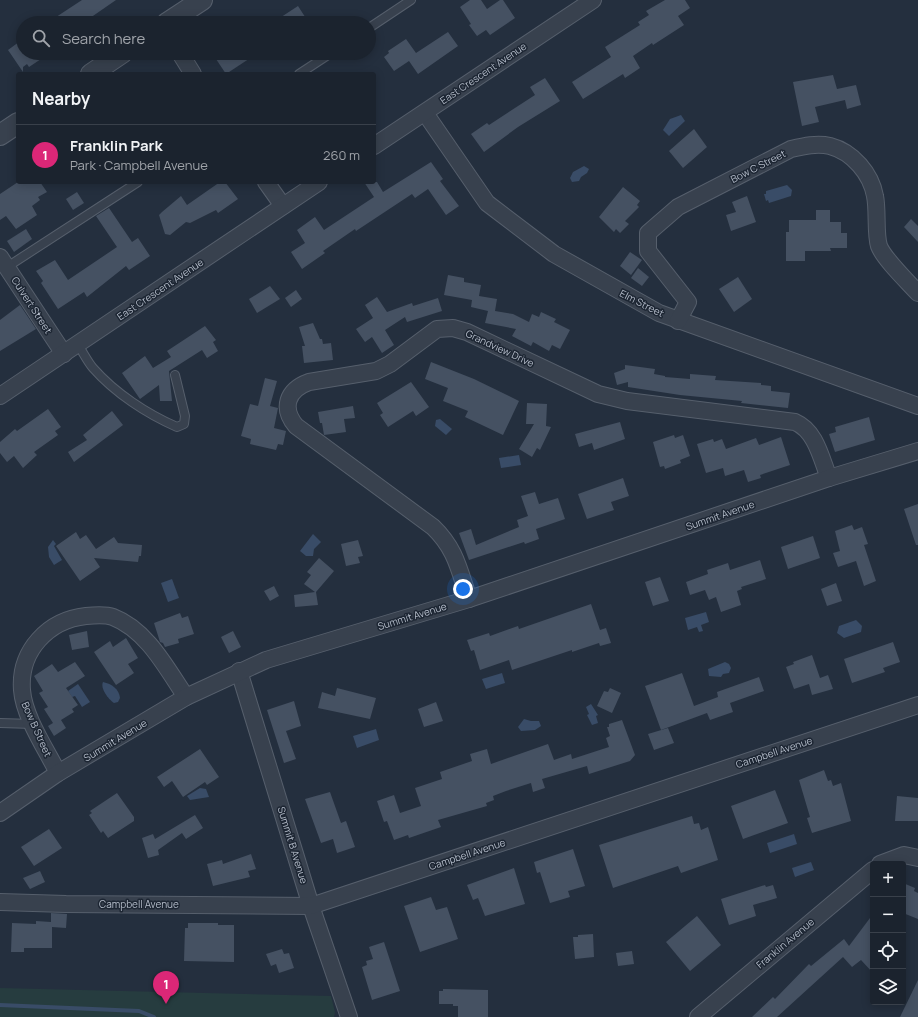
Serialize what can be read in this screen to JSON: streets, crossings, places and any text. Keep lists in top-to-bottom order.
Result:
{
  "streets": {
    "street": [
      "East Crescent Avenue",
      "Bow C Street",
      "Elm Street",
      "Culvert Street",
      "Grandview Drive",
      "Summit Avenue",
      "Bow B Street",
      "Campbell Avenue",
      "Summit B Avenue",
      "Franklin Avenue"
    ]
  },
  "crossings": [
    ["East Crescent Avenue", "Elm Street"],
    ["East Crescent Avenue", "Culvert Street"],
    ["Bow C Street", "Elm Street"],
    ["Grandview Drive", "Summit Avenue"],
    ["Summit Avenue", "Bow B Street"],
    ["Summit Avenue", "Summit B Avenue"],
    ["Campbell Avenue", "Summit B Avenue"]
  ],
  "page": {
    "search": "Search here",
    "heading": "Nearby",
    "list": [
      {
        "mark": "1",
        "name": "Franklin Park",
        "note": "Park · Campbell Avenue",
        "value": "260 m"
      }
    ],
    "map_buttons": ["+", "−"],
    "pins": "1"
  }
}
